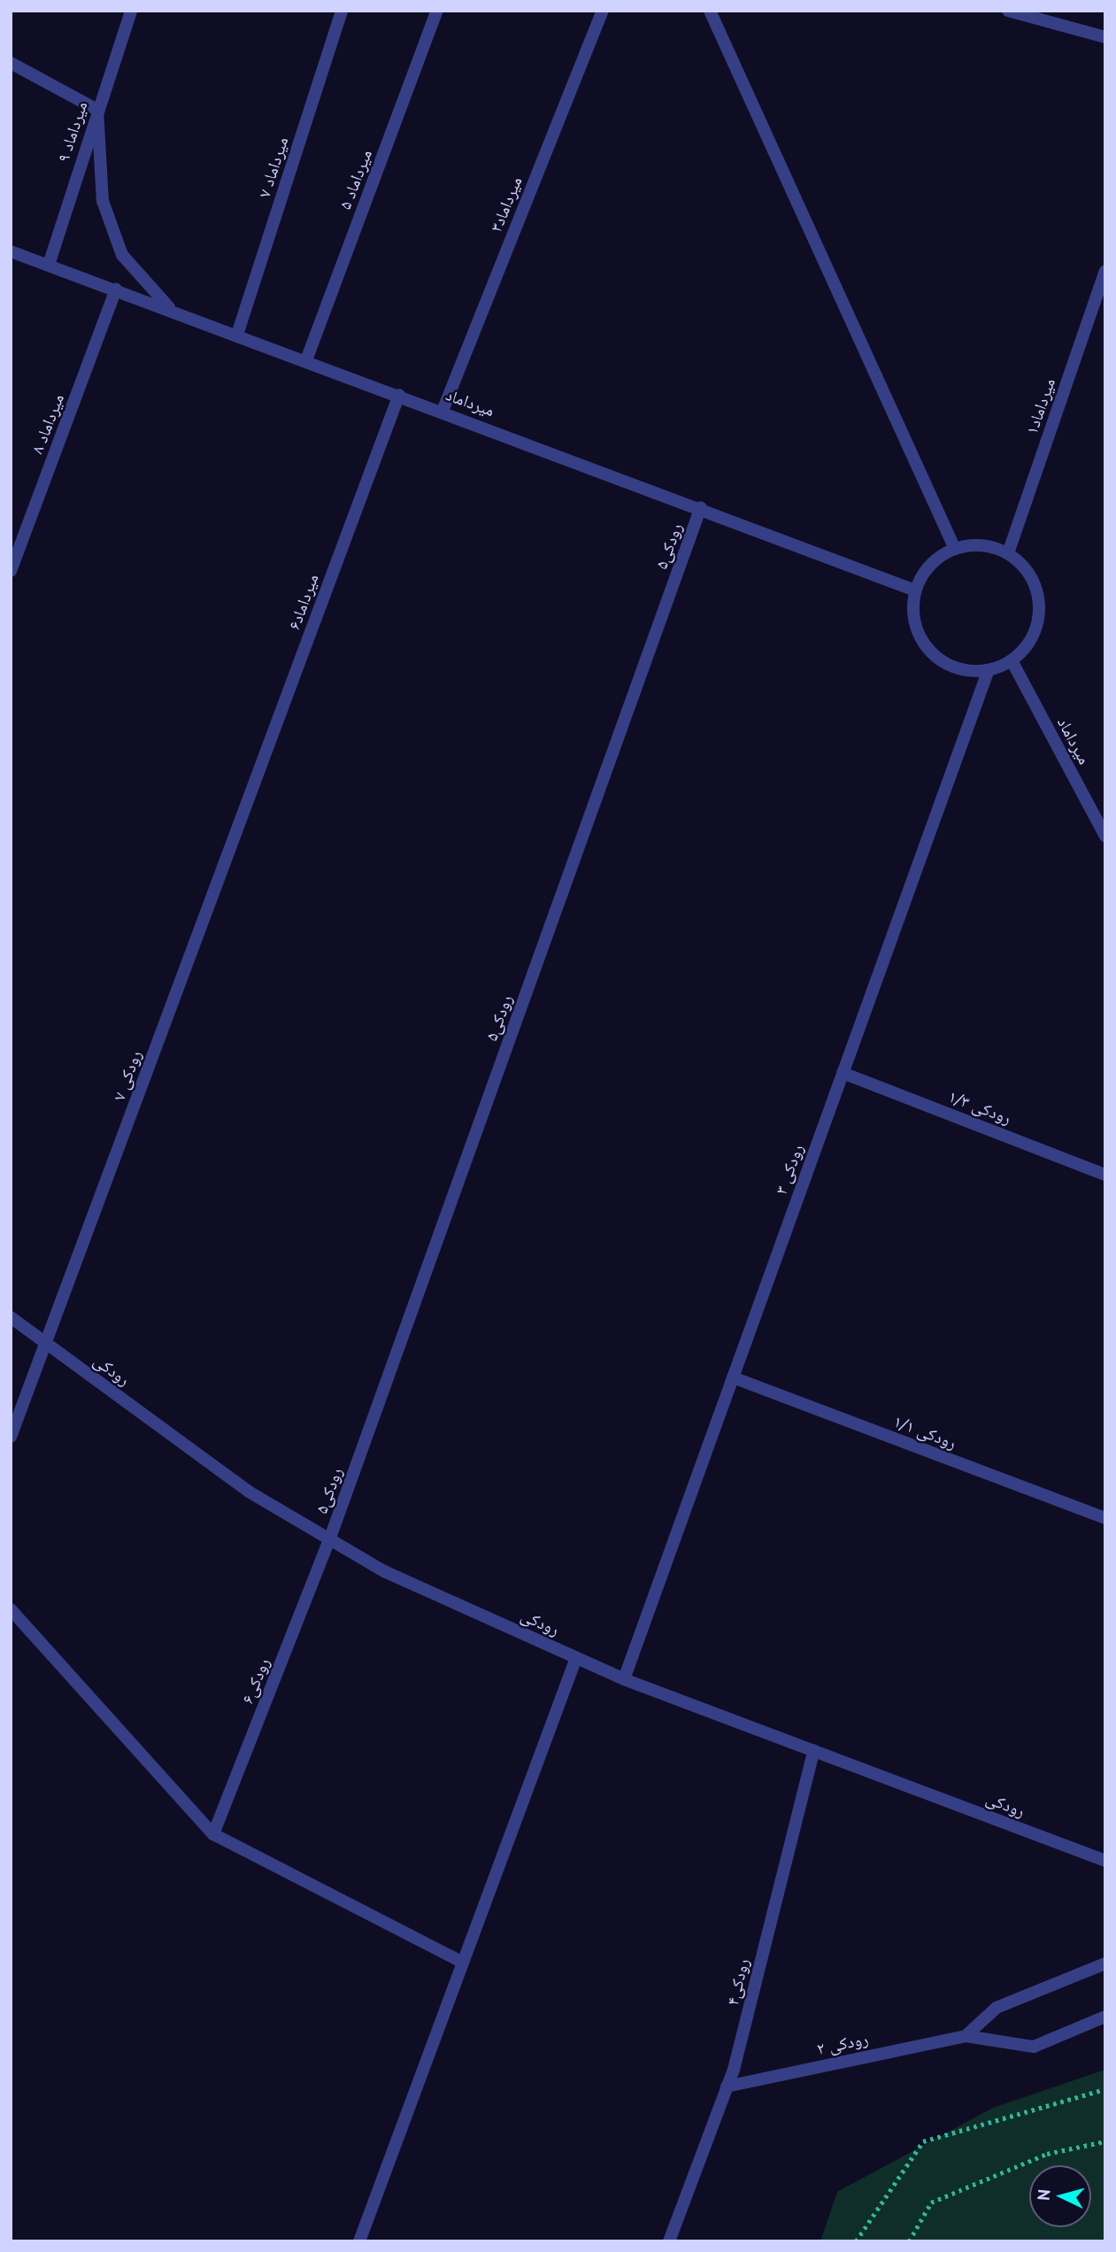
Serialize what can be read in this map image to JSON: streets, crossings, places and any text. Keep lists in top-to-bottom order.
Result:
{
  "streets": {
    "street": [
      "میرداماد ۹",
      "میرداماد ۷",
      "میرداماد ۵",
      "میرداماد۳",
      "میرداماد",
      "میرداماد۱",
      "میرداماد ۸",
      "رودکی۵",
      "میرداماد۶",
      "رودکی ۷",
      "رودکی ۱/۳",
      "رودکی ۳",
      "رودکی",
      "رودکی ۱/۱",
      "رودکی۶",
      "رودکی۴",
      "رودکی ۲"
    ]
  },
  "crossings": [
    ["میرداماد ۹", "میرداماد"],
    ["میرداماد ۷", "میرداماد"],
    ["میرداماد ۵", "میرداماد"],
    ["میرداماد۳", "میرداماد"],
    ["میرداماد", "میرداماد۱"],
    ["میرداماد", "میرداماد ۸"],
    ["میرداماد", "رودکی۵"],
    ["میرداماد", "میرداماد۶"],
    ["میرداماد", "رودکی ۳"],
    ["میرداماد۱", "رودکی ۳"],
    ["رودکی۵", "رودکی"],
    ["رودکی۵", "رودکی۶"],
    ["میرداماد۶", "رودکی ۷"],
    ["رودکی ۷", "رودکی"],
    ["رودکی ۱/۳", "رودکی ۳"],
    ["رودکی ۳", "رودکی"],
    ["رودکی ۳", "رودکی ۱/۱"],
    ["رودکی", "رودکی۶"],
    ["رودکی", "رودکی۴"],
    ["رودکی۴", "رودکی ۲"]
  ],
  "north": "left"
}
